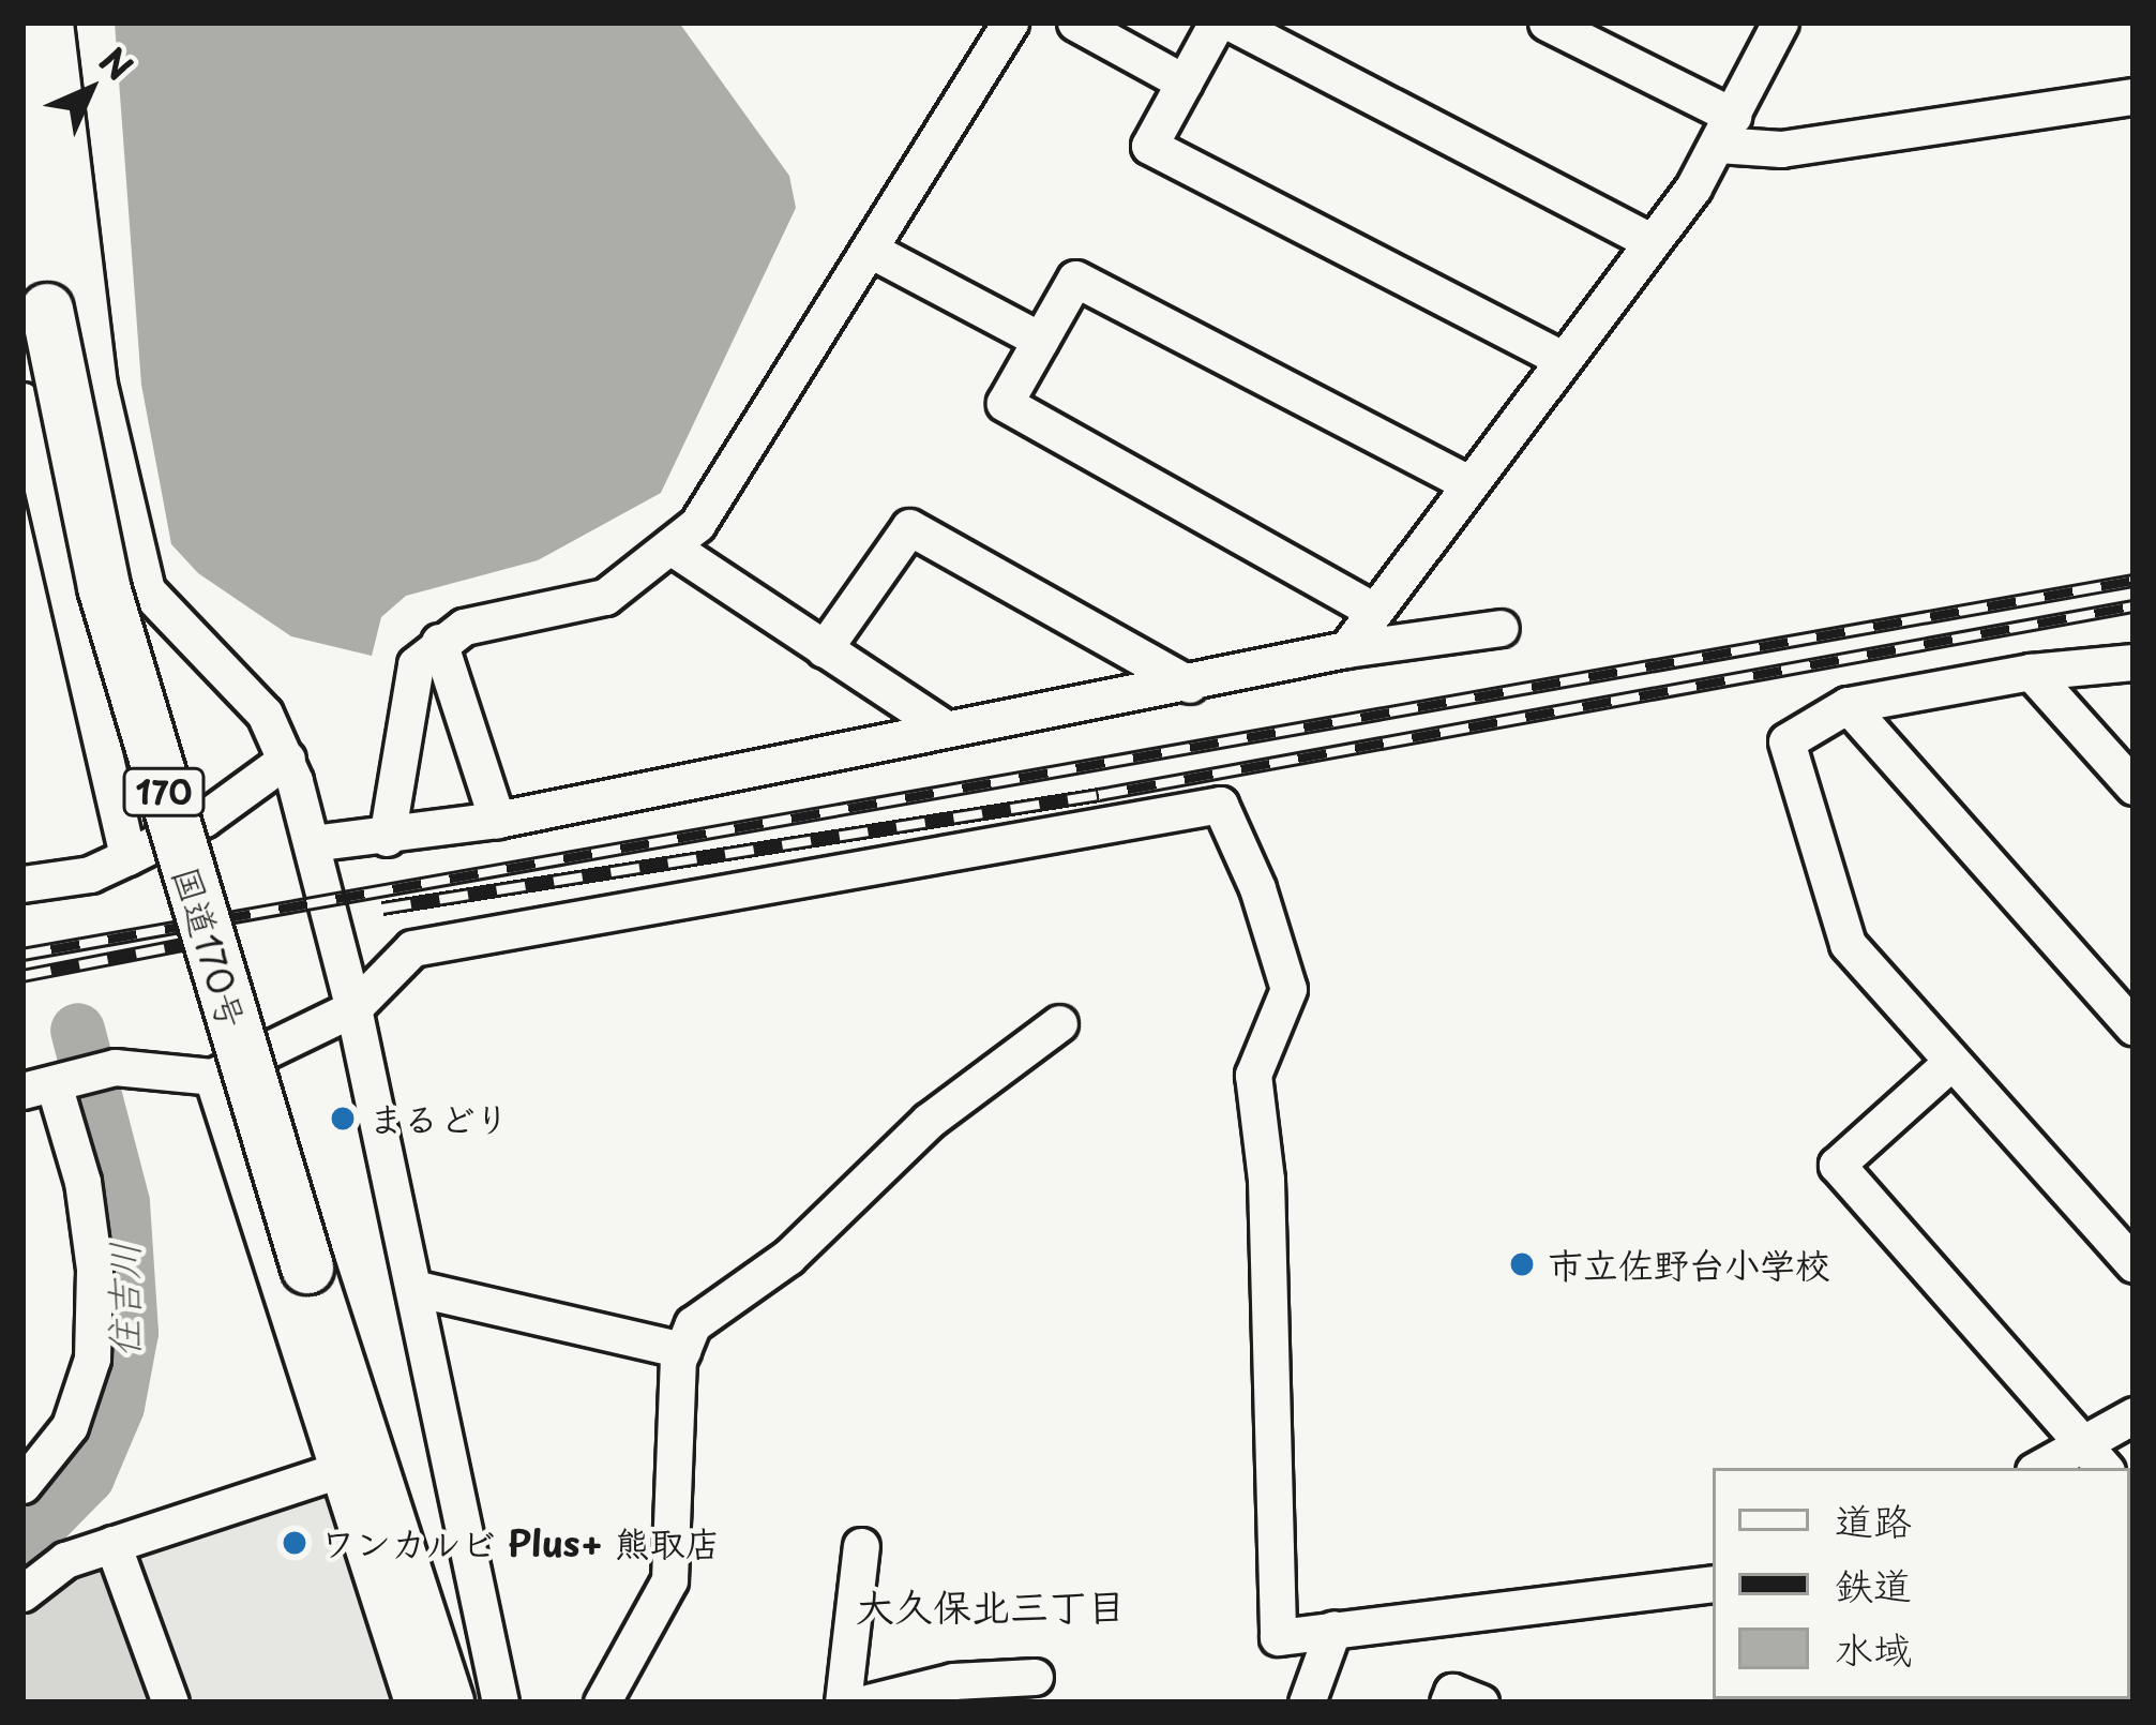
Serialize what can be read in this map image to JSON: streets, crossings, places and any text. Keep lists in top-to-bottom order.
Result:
{
  "streets": {
    "highway": ["170", "国道170号"]
  },
  "districts": ["大久保北三丁目"],
  "water": ["住吉川"],
  "places": ["まるどり", "市立佐野台小学校", "ワンカルビ Plus+ 熊取店"],
  "legend": ["道路", "鉄道", "水域"],
  "north": "top right"
}
